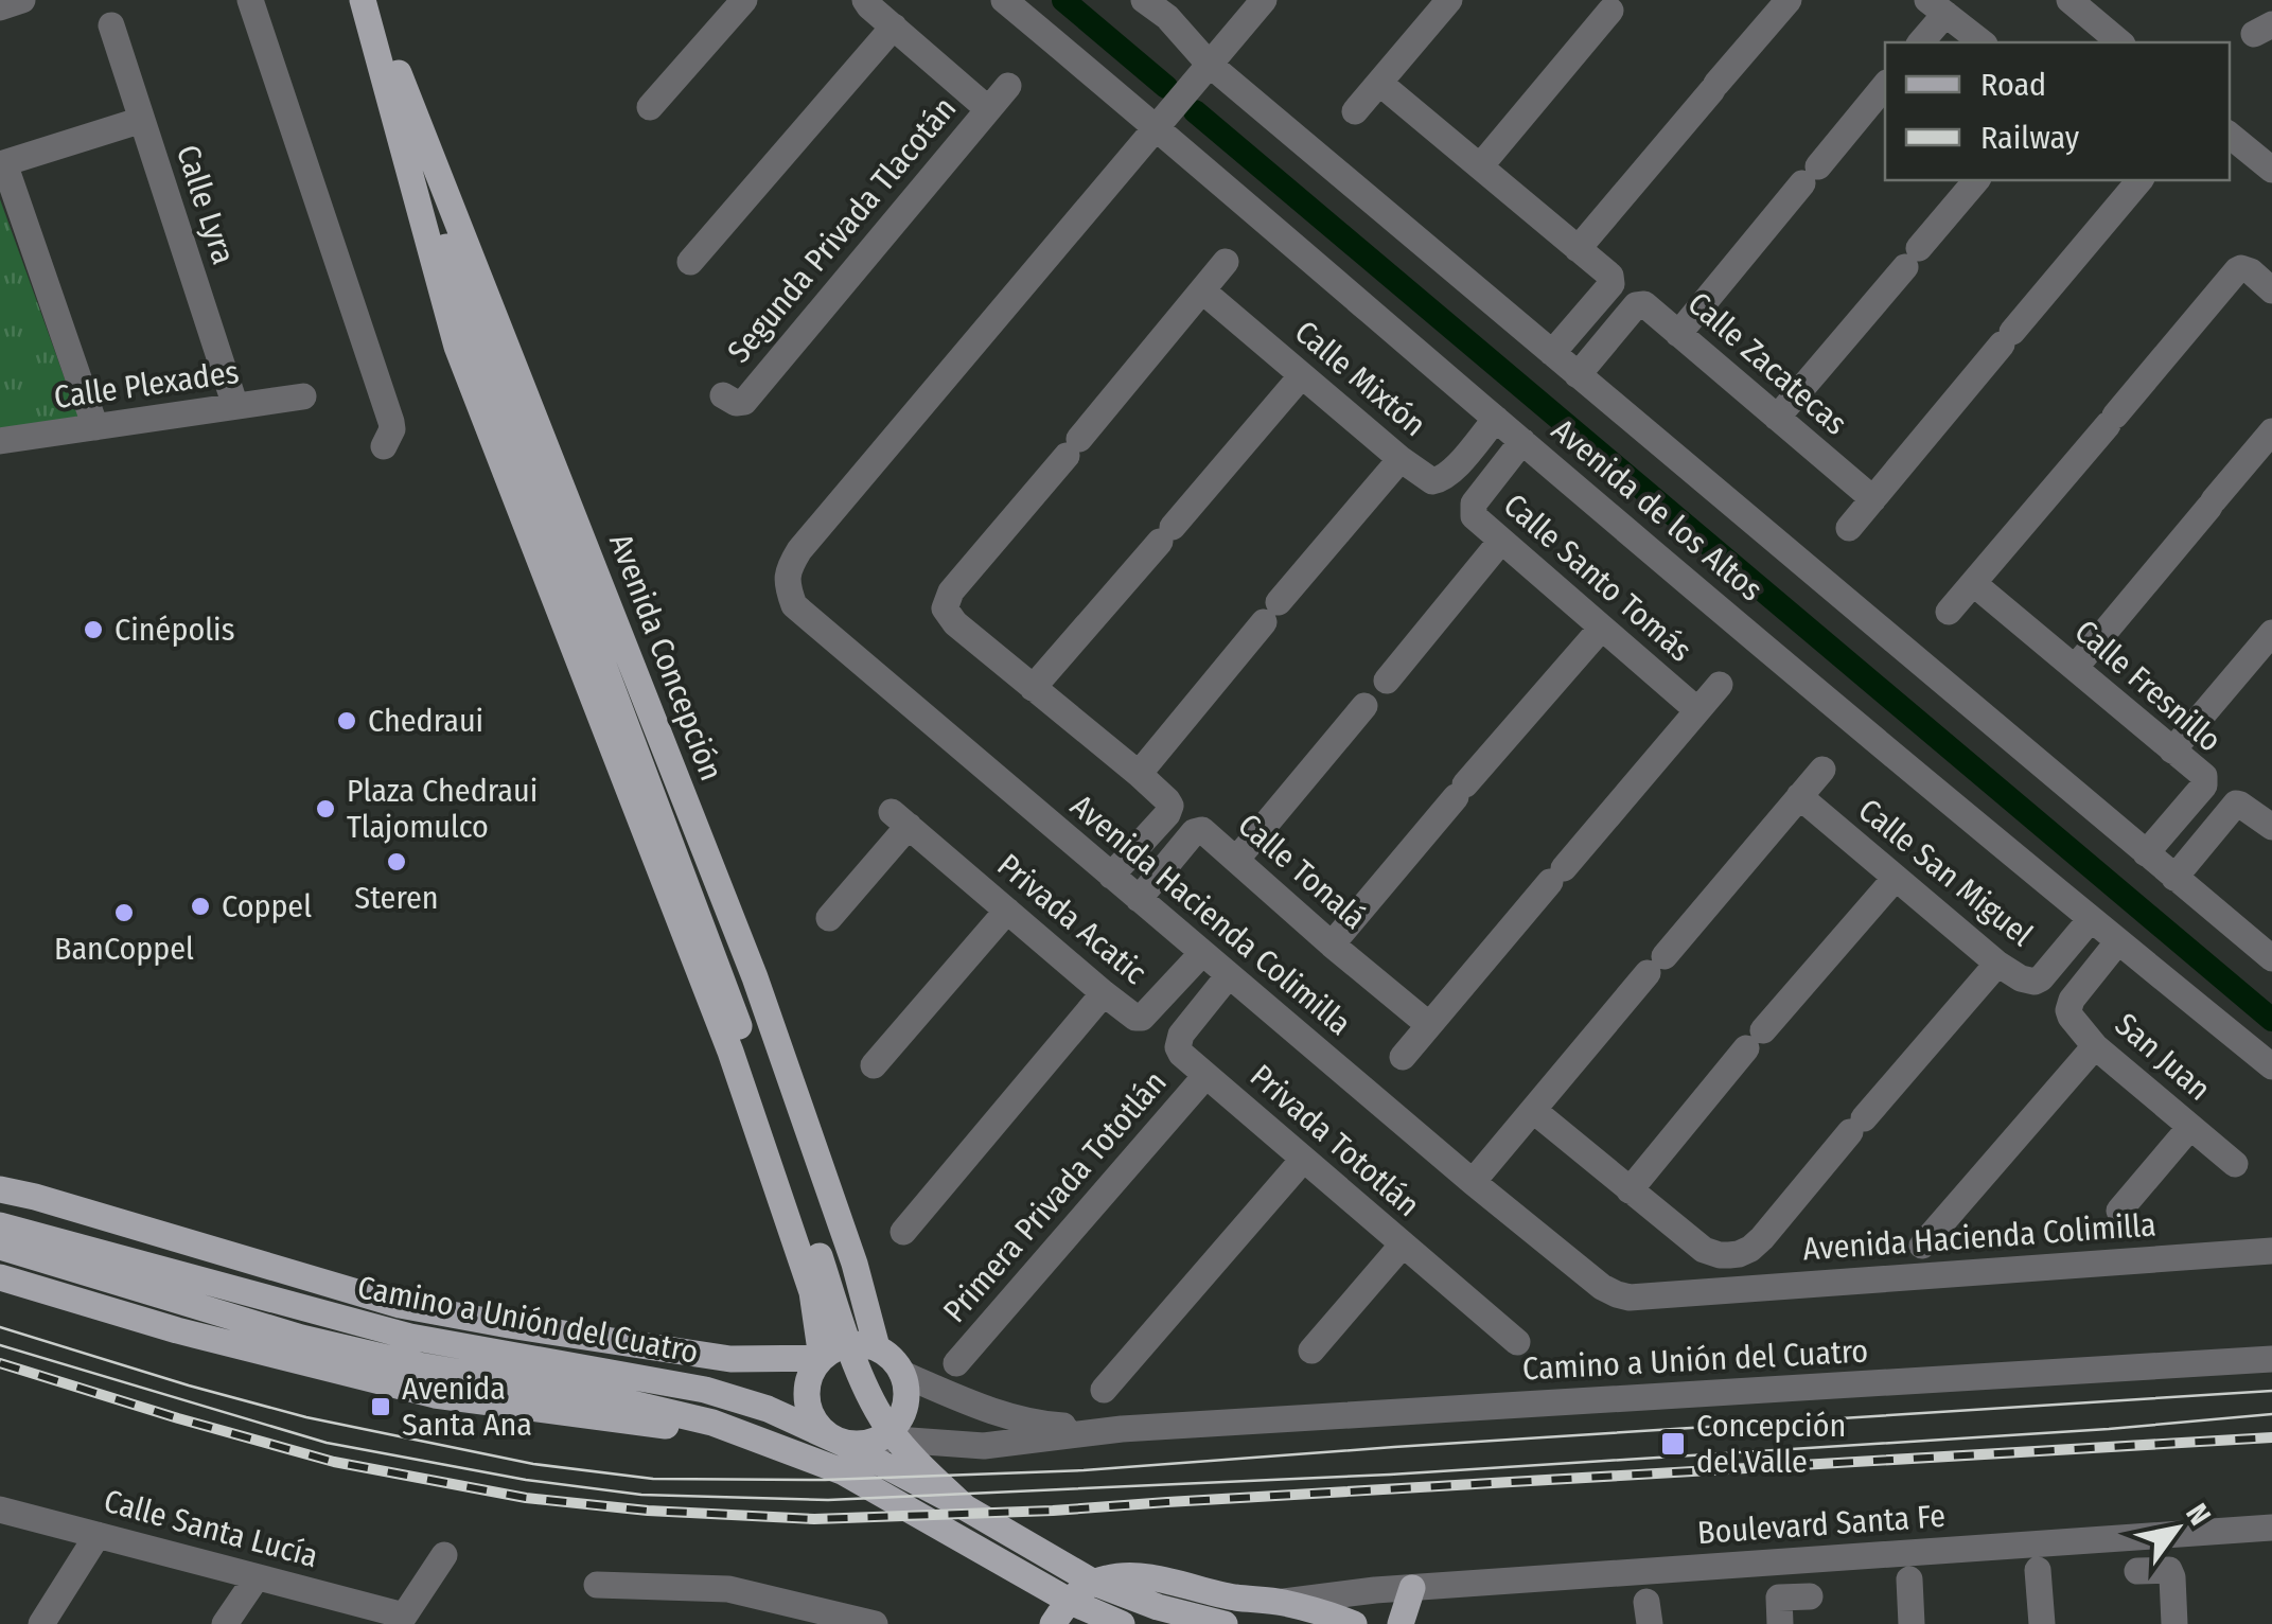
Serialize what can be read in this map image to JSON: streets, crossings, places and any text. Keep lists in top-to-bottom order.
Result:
{
  "streets": {
    "main road": ["Avenida Concepción", "Camino a Unión del Cuatro"],
    "street": [
      "Calle Lyra",
      "Segunda Privada Tlacotán",
      "Calle Zacatecas",
      "Calle Mixtón",
      "Calle Plexades",
      "Avenida de los Altos",
      "Calle Santo Tomás",
      "Calle Fresnillo",
      "Calle Tonalá",
      "Calle San Miguel",
      "Avenida Hacienda Colimilla",
      "Privada Acatic",
      "San Juan",
      "Privada Tototlán",
      "Primera Privada Tototlán",
      "Boulevard Santa Fe",
      "Calle Santa Lucía"
    ]
  },
  "crossings": [
    ["Calle Lyra", "Calle Plexades"],
    ["Calle Zacatecas", "Avenida de los Altos"],
    ["Calle Mixtón", "Avenida de los Altos"],
    ["Avenida de los Altos", "Calle Santo Tomás"],
    ["Avenida de los Altos", "Calle Fresnillo"],
    ["Avenida de los Altos", "Calle San Miguel"],
    ["Avenida de los Altos", "Avenida Hacienda Colimilla"],
    ["Avenida de los Altos", "San Juan"],
    ["Avenida Concepción", "Camino a Unión del Cuatro"],
    ["Calle Tonalá", "Avenida Hacienda Colimilla"],
    ["Avenida Hacienda Colimilla", "Privada Acatic"],
    ["Avenida Hacienda Colimilla", "Privada Tototlán"],
    ["Privada Tototlán", "Primera Privada Tototlán"]
  ],
  "places": {
    "other": [
      "Cinépolis",
      "Chedraui",
      "Plaza Chedraui Tlajomulco",
      "Steren",
      "Coppel",
      "BanCoppel"
    ],
    "transit": ["Avenida Santa Ana", "Concepción del Valle"]
  },
  "legend": ["Road", "Railway"],
  "north": "top right"
}
